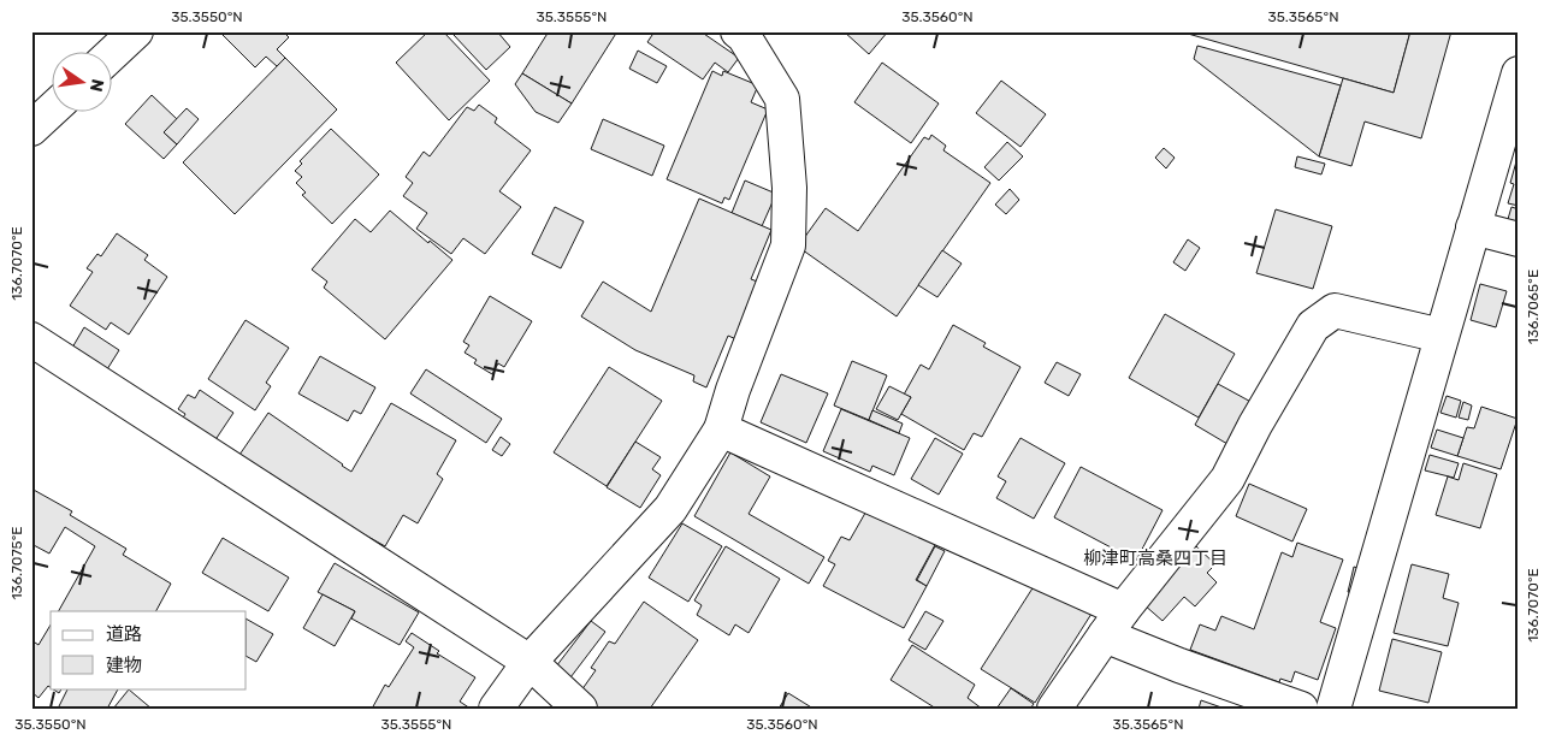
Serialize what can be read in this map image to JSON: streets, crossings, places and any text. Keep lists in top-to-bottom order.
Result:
{
  "districts": ["柳津町高桑四丁目"],
  "legend": ["道路", "建物"],
  "north": "right",
  "coordinates": [
    "35.3550°N",
    "35.3555°N",
    "35.3560°N",
    "35.3565°N",
    "136.7070°E",
    "136.7065°E",
    "136.7075°E"
  ]
}
